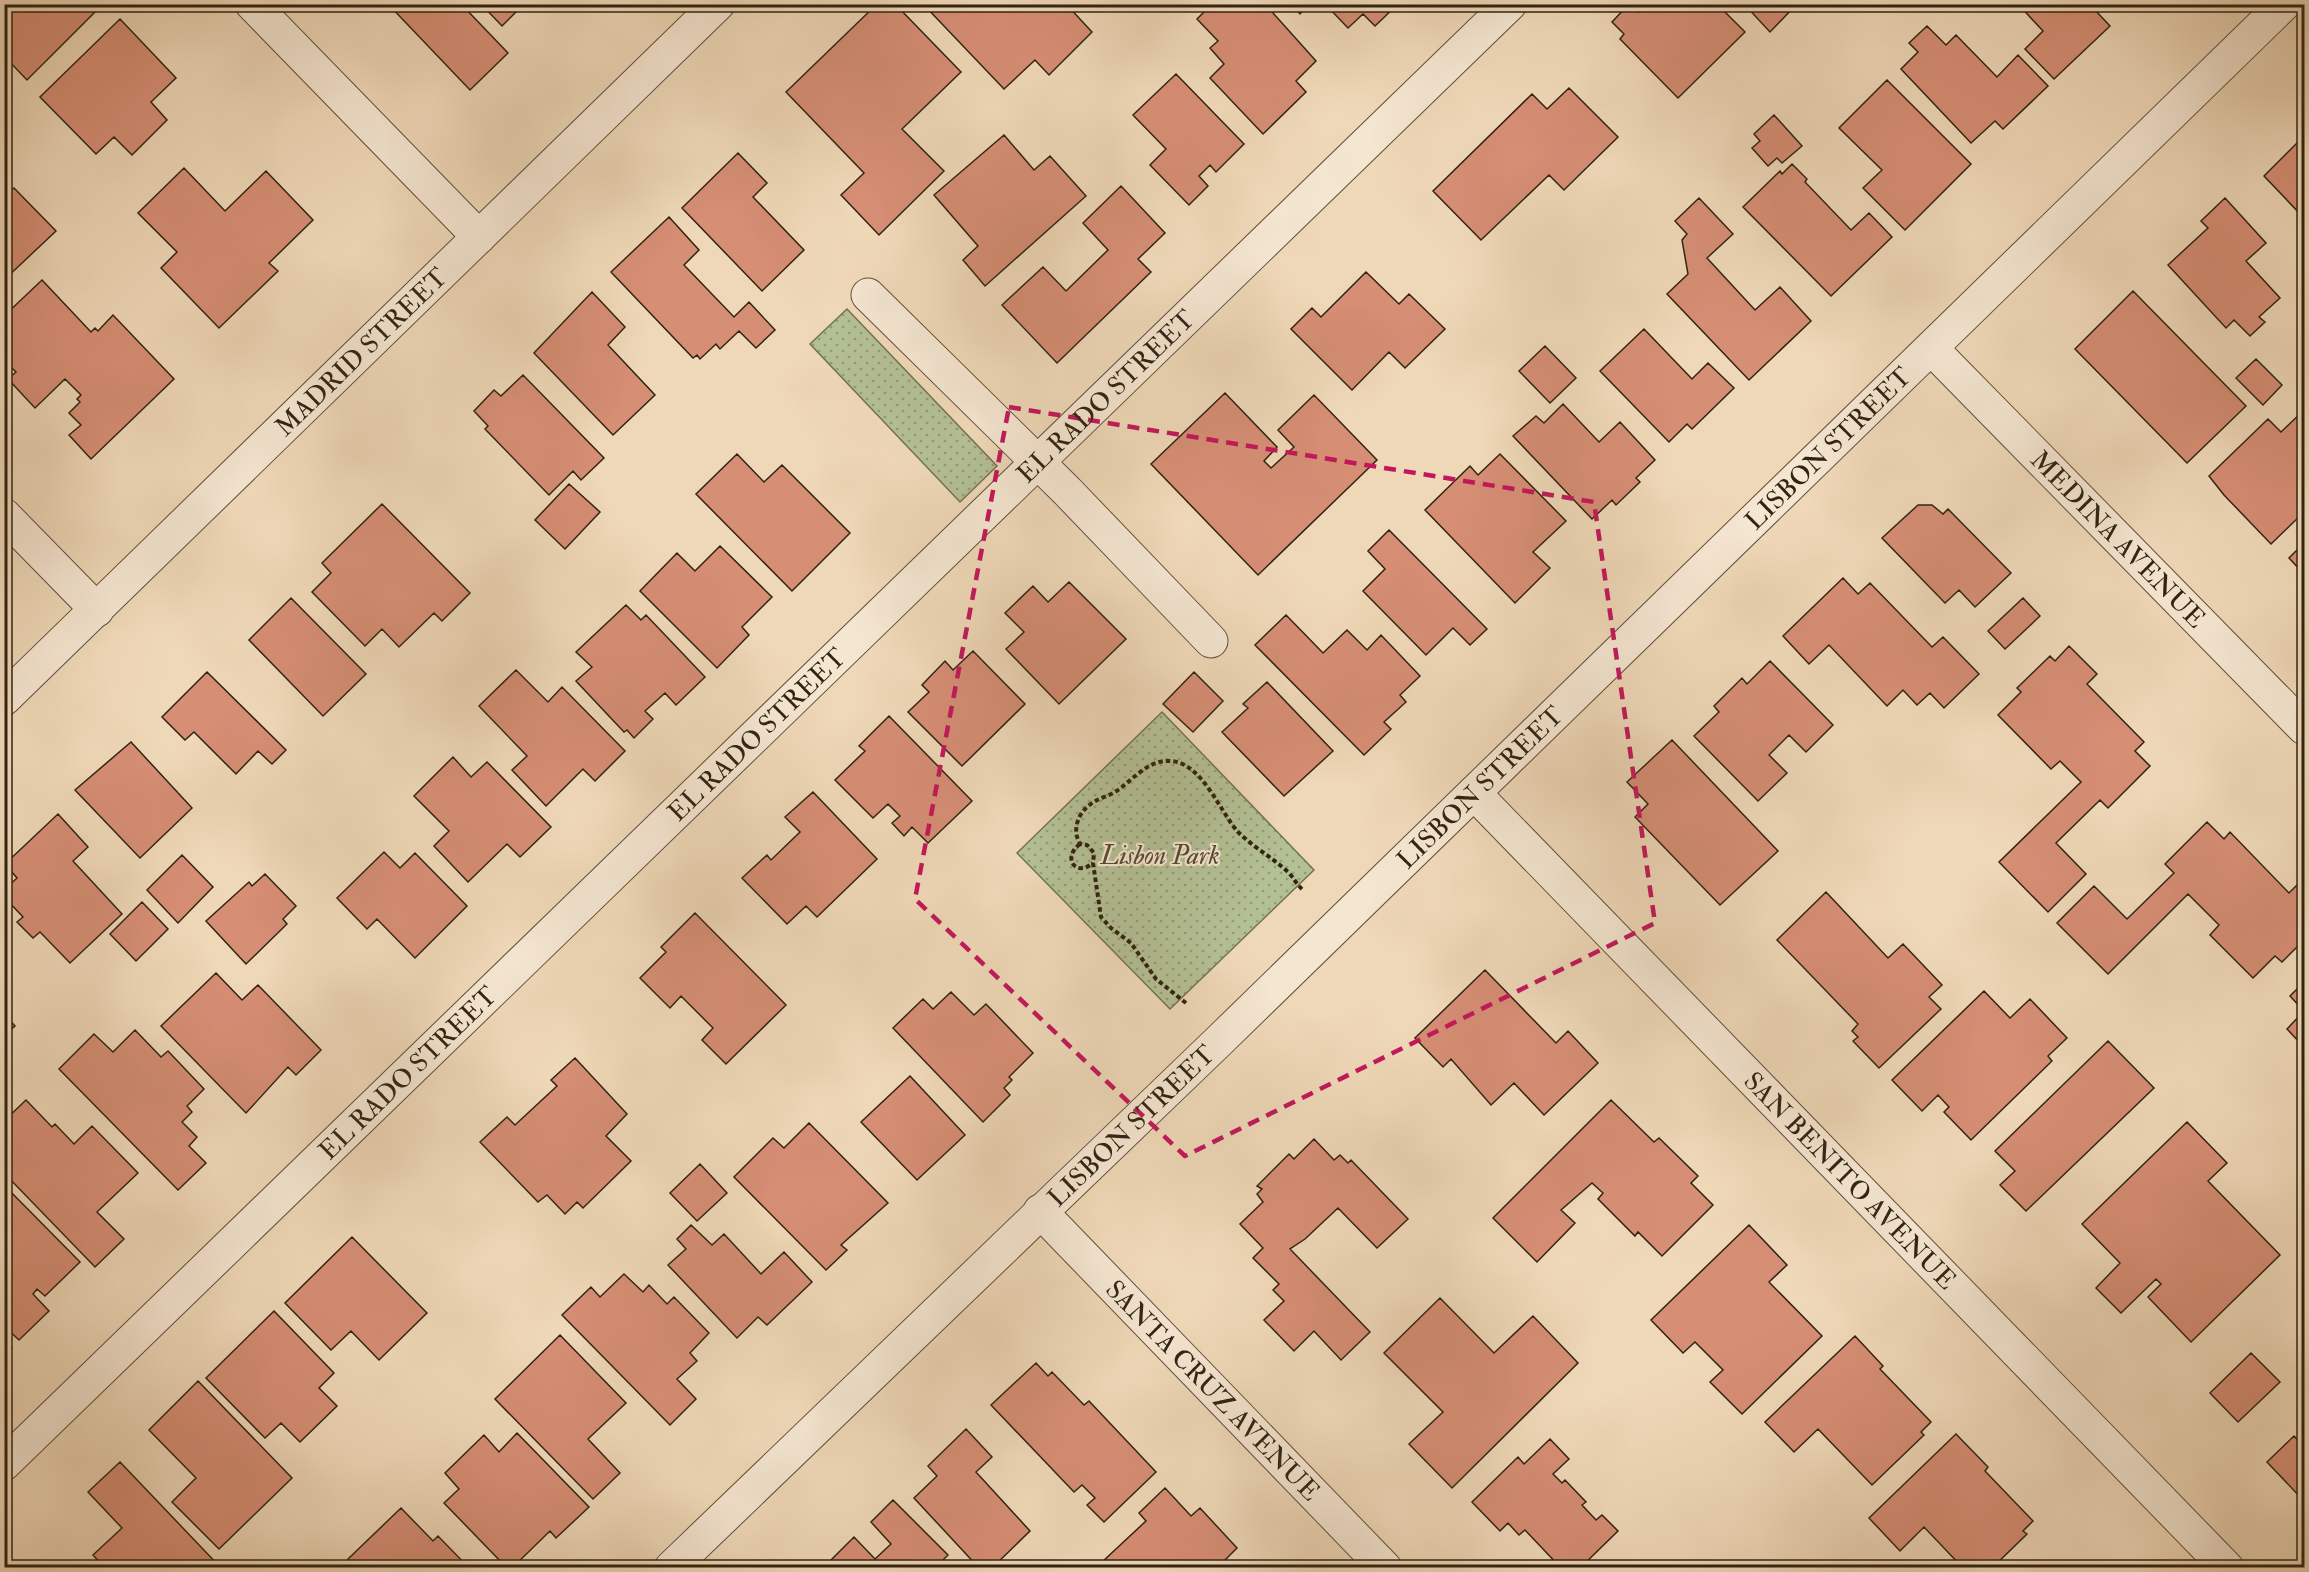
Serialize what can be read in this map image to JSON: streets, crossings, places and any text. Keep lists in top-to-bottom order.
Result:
{
  "streets": {
    "street": [
      "MADRID STREET",
      "EL RADO STREET",
      "LISBON STREET",
      "MEDINA AVENUE",
      "SAN BENITO AVENUE",
      "SANTA CRUZ AVENUE"
    ]
  },
  "crossings": [
    ["LISBON STREET", "MEDINA AVENUE"],
    ["LISBON STREET", "SAN BENITO AVENUE"],
    ["LISBON STREET", "SANTA CRUZ AVENUE"]
  ],
  "parks": ["Lisbon Park"]
}
